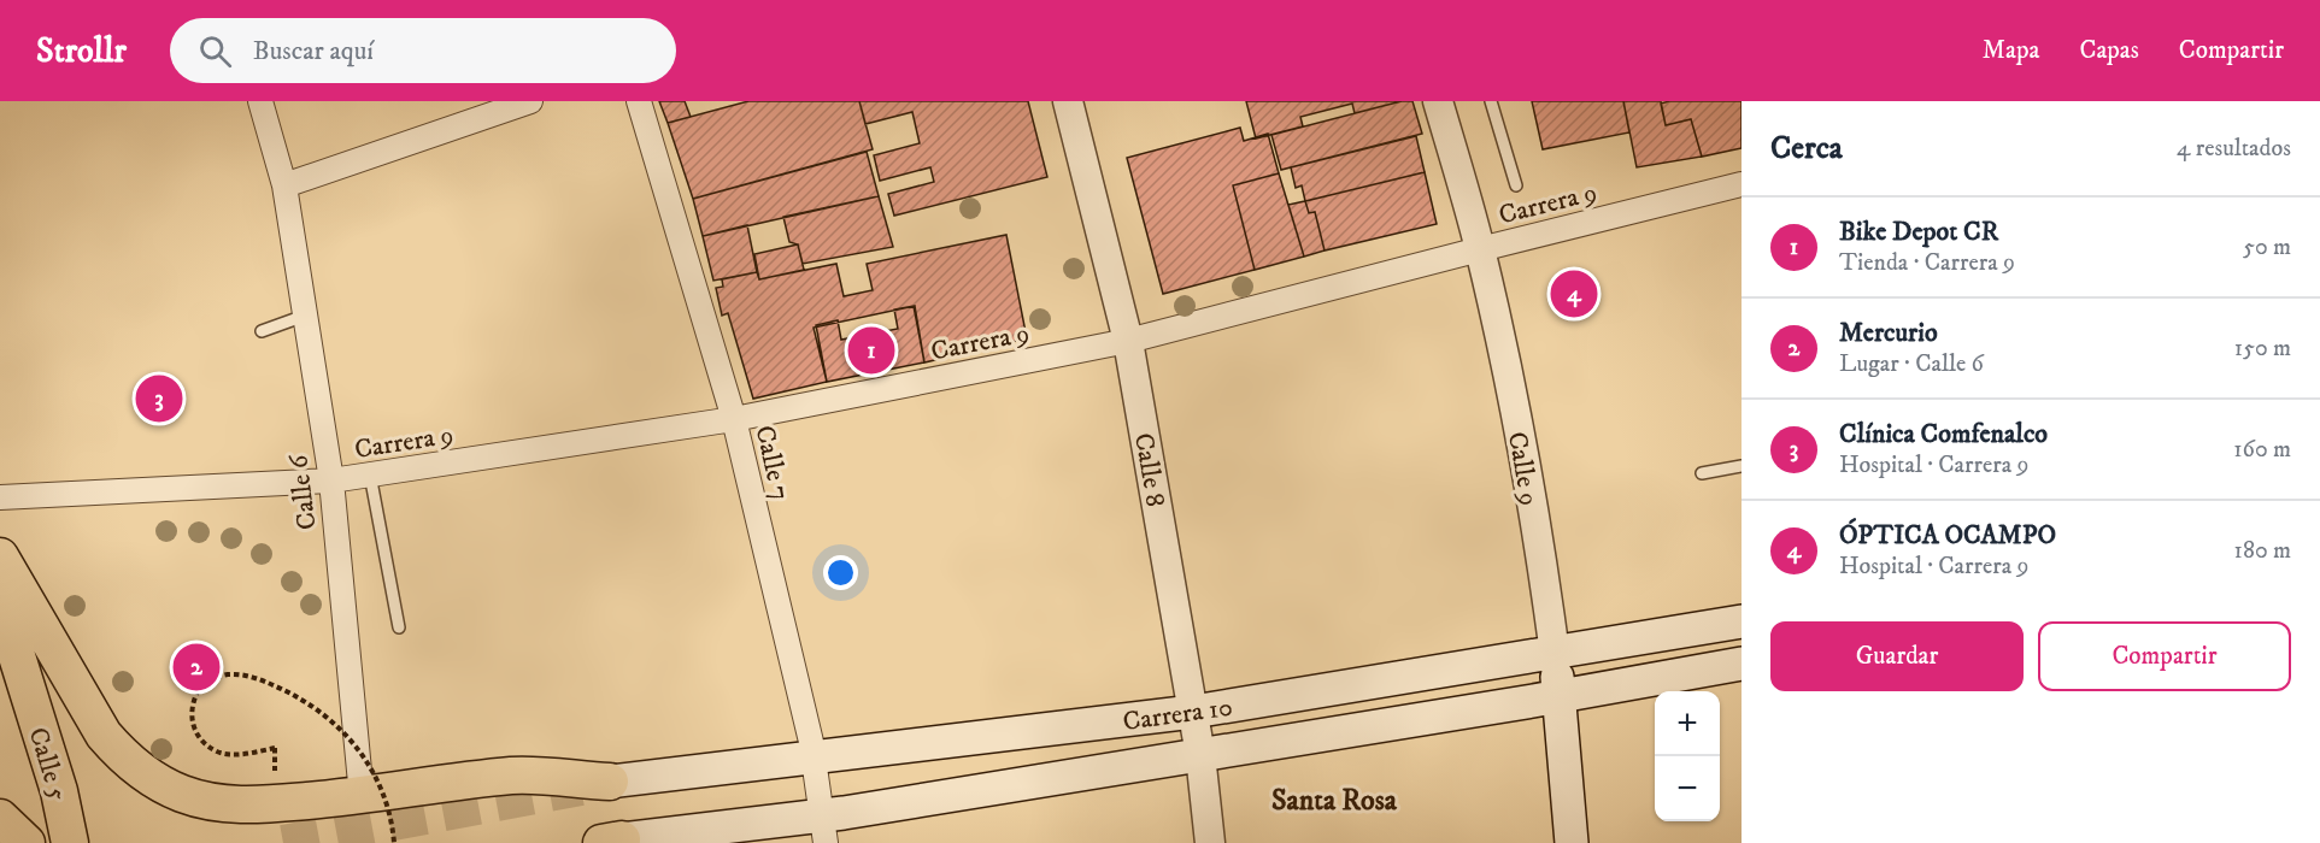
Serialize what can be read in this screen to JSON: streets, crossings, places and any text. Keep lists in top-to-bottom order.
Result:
{
  "streets": {
    "main road": ["Calle 9", "Carrera 10", "Calle 5"],
    "street": [
      "Carrera 9",
      "Calle 7",
      "Calle 8",
      "Calle 6"
    ]
  },
  "crossings": [
    ["Carrera 9", "Calle 7"],
    ["Carrera 9", "Calle 9"],
    ["Carrera 9", "Calle 8"],
    ["Carrera 9", "Calle 6"],
    ["Calle 7", "Carrera 10"],
    ["Calle 9", "Carrera 10"],
    ["Calle 8", "Carrera 10"]
  ],
  "districts": ["Santa Rosa"],
  "page": {
    "header": "Strollr",
    "search": "Buscar aquí",
    "nav": ["Mapa", "Capas", "Compartir"],
    "heading": ["Cerca", "4 resultados"],
    "list": [
      {
        "mark": "1",
        "name": "Bike Depot CR",
        "note": "Tienda · Carrera 9",
        "value": "50 m"
      },
      {
        "mark": "2",
        "name": "Mercurio",
        "note": "Lugar · Calle 6",
        "value": "150 m"
      },
      {
        "mark": "3",
        "name": "Clínica Comfenalco",
        "note": "Hospital · Carrera 9",
        "value": "160 m"
      },
      {
        "mark": "4",
        "name": "ÓPTICA OCAMPO",
        "note": "Hospital · Carrera 9",
        "value": "180 m"
      }
    ],
    "pins": [
      "4",
      "1",
      "3",
      "2"
    ],
    "buttons": ["Guardar", "Compartir"],
    "map_buttons": ["+", "−"]
  }
}
